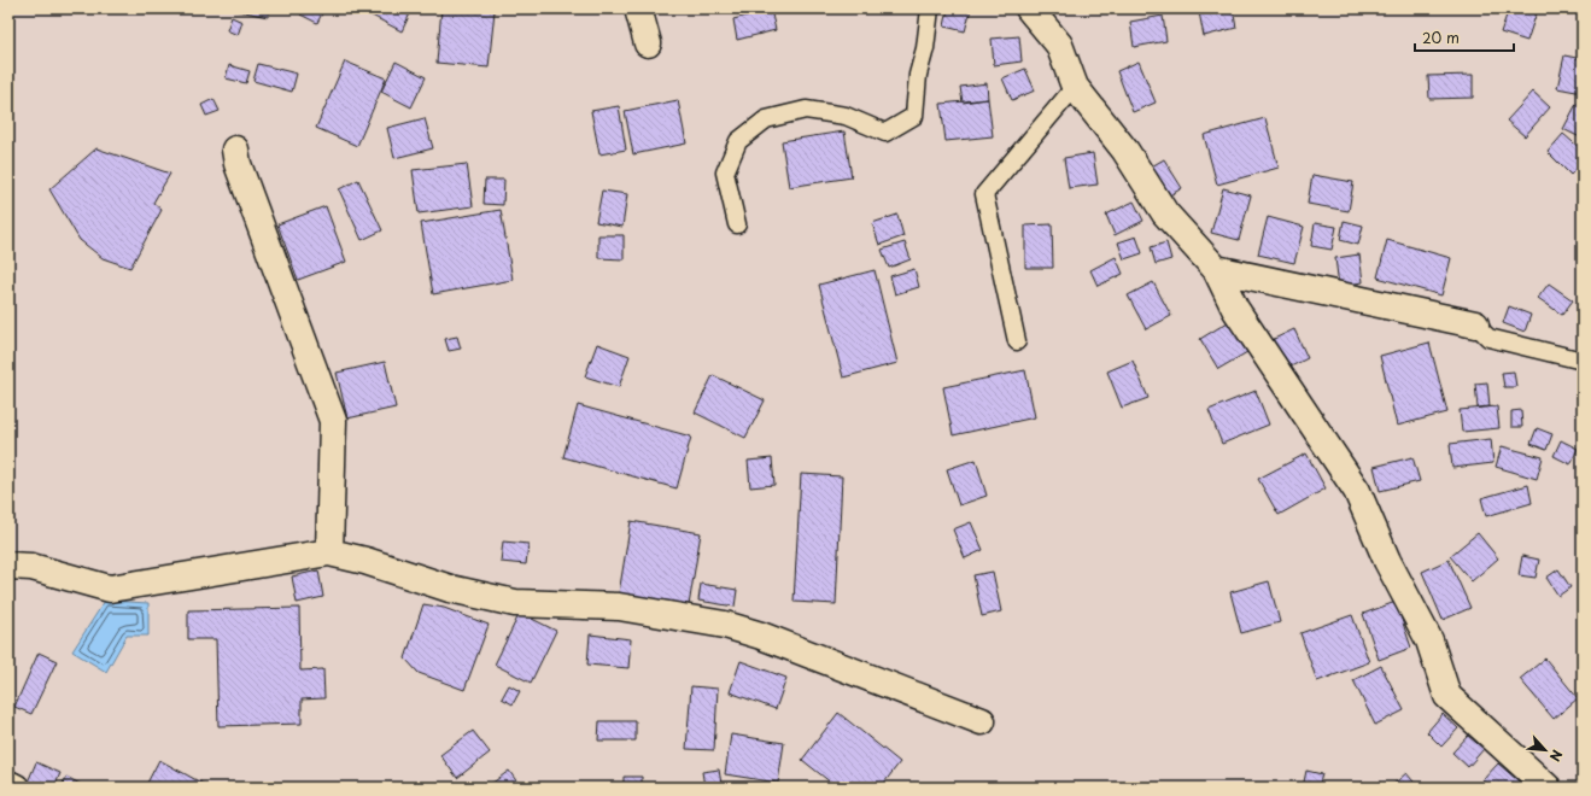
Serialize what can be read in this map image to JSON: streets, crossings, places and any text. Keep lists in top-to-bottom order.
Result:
{
  "scale_bar": "20 m",
  "north": "bottom right"
}
